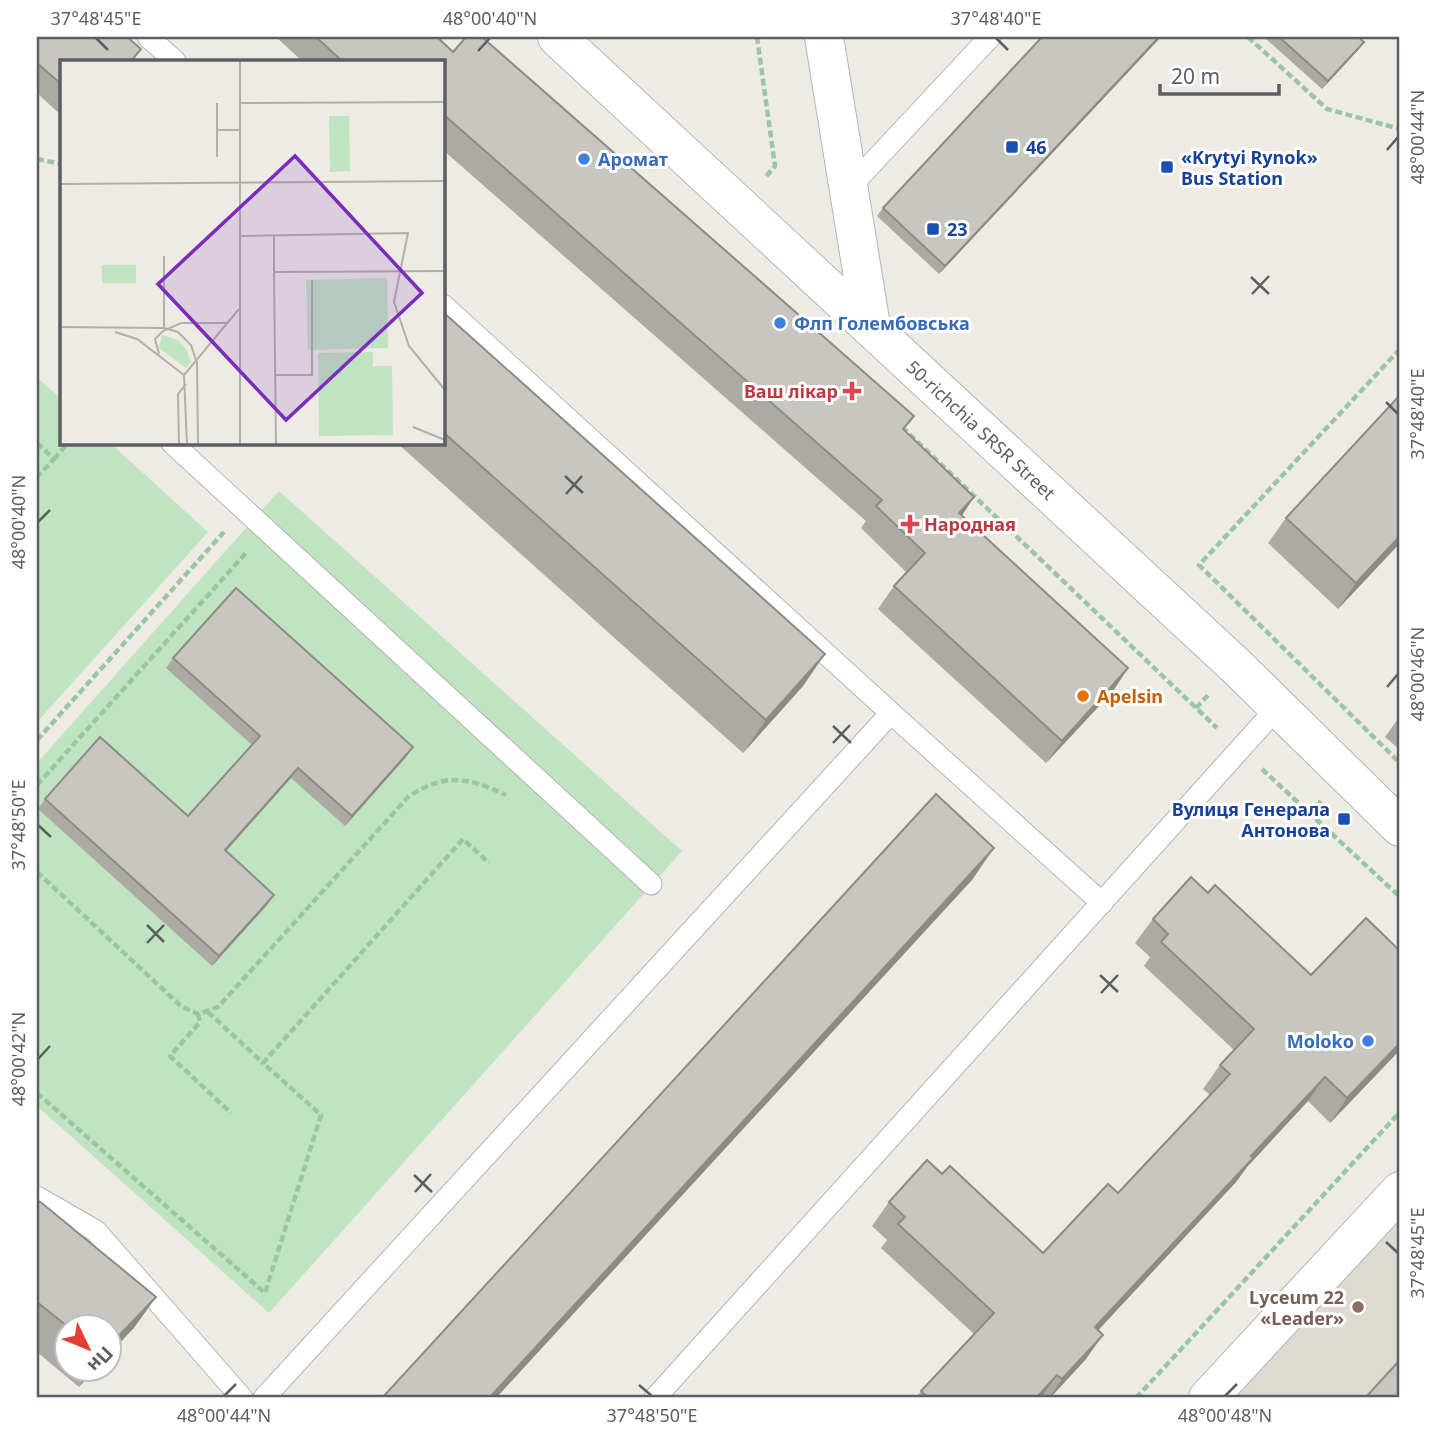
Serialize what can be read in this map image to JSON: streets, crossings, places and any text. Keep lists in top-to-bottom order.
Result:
{
  "streets": {
    "street": ["50-richchia SRSR Street"]
  },
  "places": {
    "transit": [
      "46",
      "«Krytyi Rynok» Bus Station",
      "23",
      "Вулиця Генерала Антонова"
    ],
    "other": [
      "Аромат",
      "Флп Голембовська",
      "Apelsin",
      "Moloko",
      "Lyceum 22 «Leader»"
    ],
    "health": ["Ваш лікар", "Народная"]
  },
  "scale_bar": "20 m",
  "north": "bottom right",
  "coordinates": [
    "37°48'45\"E",
    "48°00'40\"N",
    "37°48'40\"E",
    "48°00'44\"N",
    "48°00'46\"N",
    "37°48'50\"E",
    "48°00'42\"N",
    "48°00'48\"N"
  ]
}
